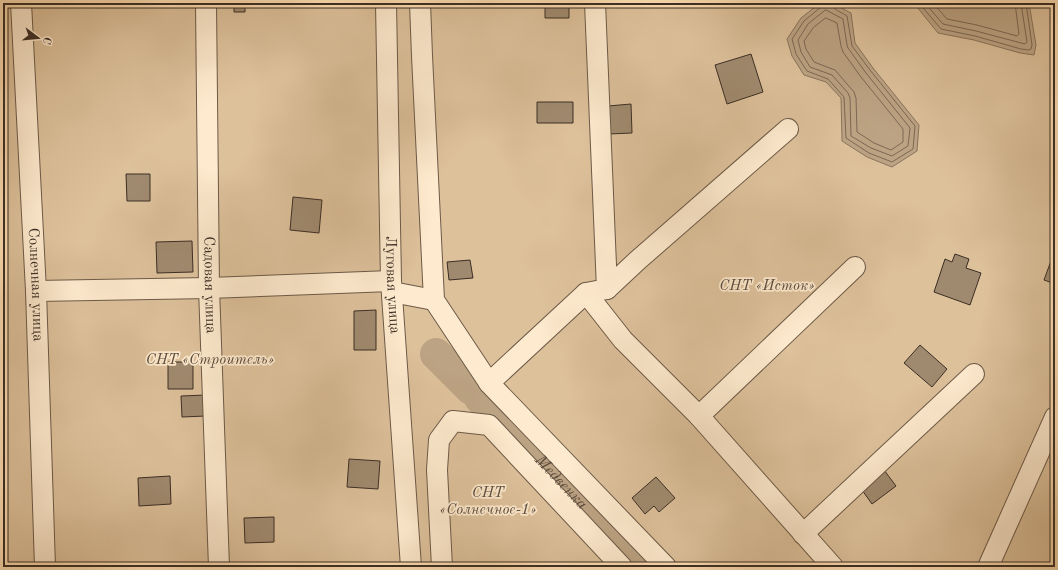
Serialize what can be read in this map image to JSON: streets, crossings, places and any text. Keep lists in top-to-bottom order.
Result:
{
  "streets": {
    "street": ["Солнечная улица", "Садовая улица", "Луговая улица"]
  },
  "water": ["Медвенка"],
  "parks": ["СНТ «Исток»", "СНТ «Строитель»", "СНТ «Солнечное-1»"],
  "north": "right"
}
